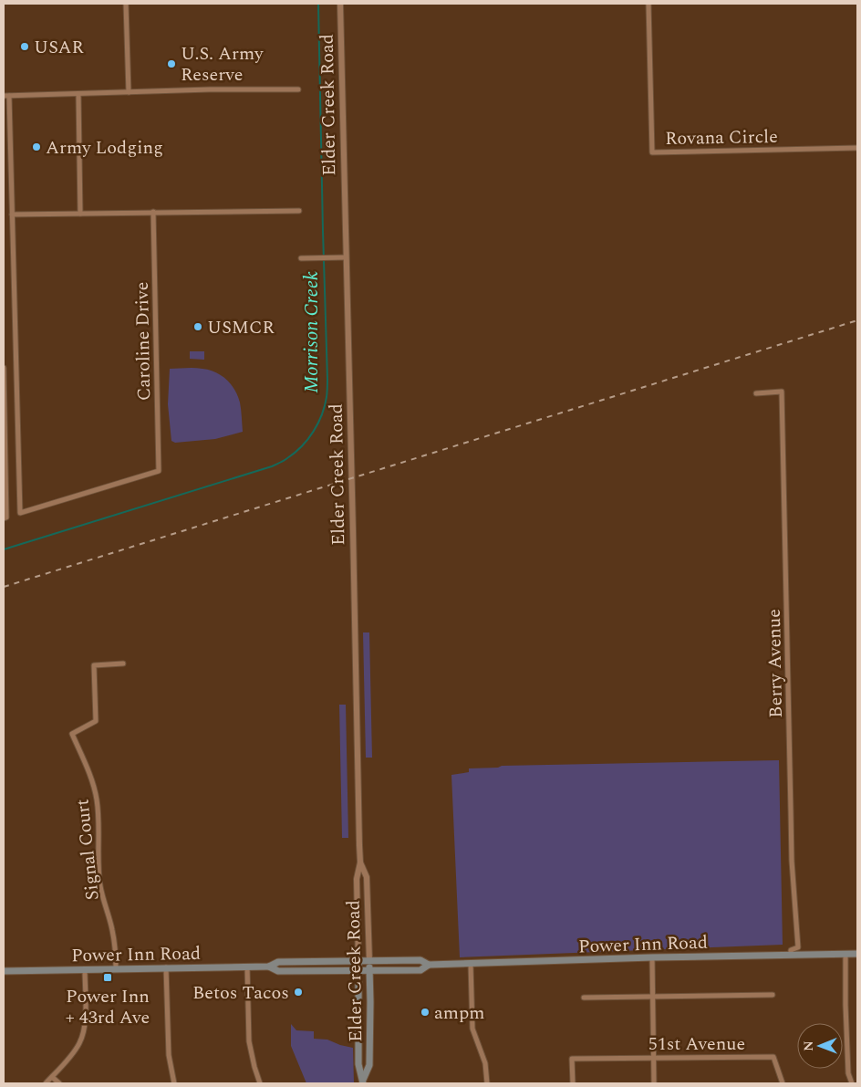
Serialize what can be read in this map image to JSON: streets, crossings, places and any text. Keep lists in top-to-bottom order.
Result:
{
  "streets": {
    "main road": ["Elder Creek Road", "Power Inn Road"],
    "street": [
      "Rovana Circle",
      "Caroline Drive",
      "Berry Avenue",
      "Signal Court",
      "51st Avenue"
    ]
  },
  "crossings": [
    ["Elder Creek Road", "Power Inn Road"],
    ["Berry Avenue", "Power Inn Road"],
    ["Signal Court", "Power Inn Road"]
  ],
  "water": ["Morrison Creek"],
  "places": {
    "other": [
      "USAR",
      "U.S. Army Reserve",
      "Army Lodging",
      "USMCR",
      "Betos Tacos",
      "ampm"
    ],
    "transit": ["Power Inn + 43rd Ave"]
  },
  "north": "left"
}
